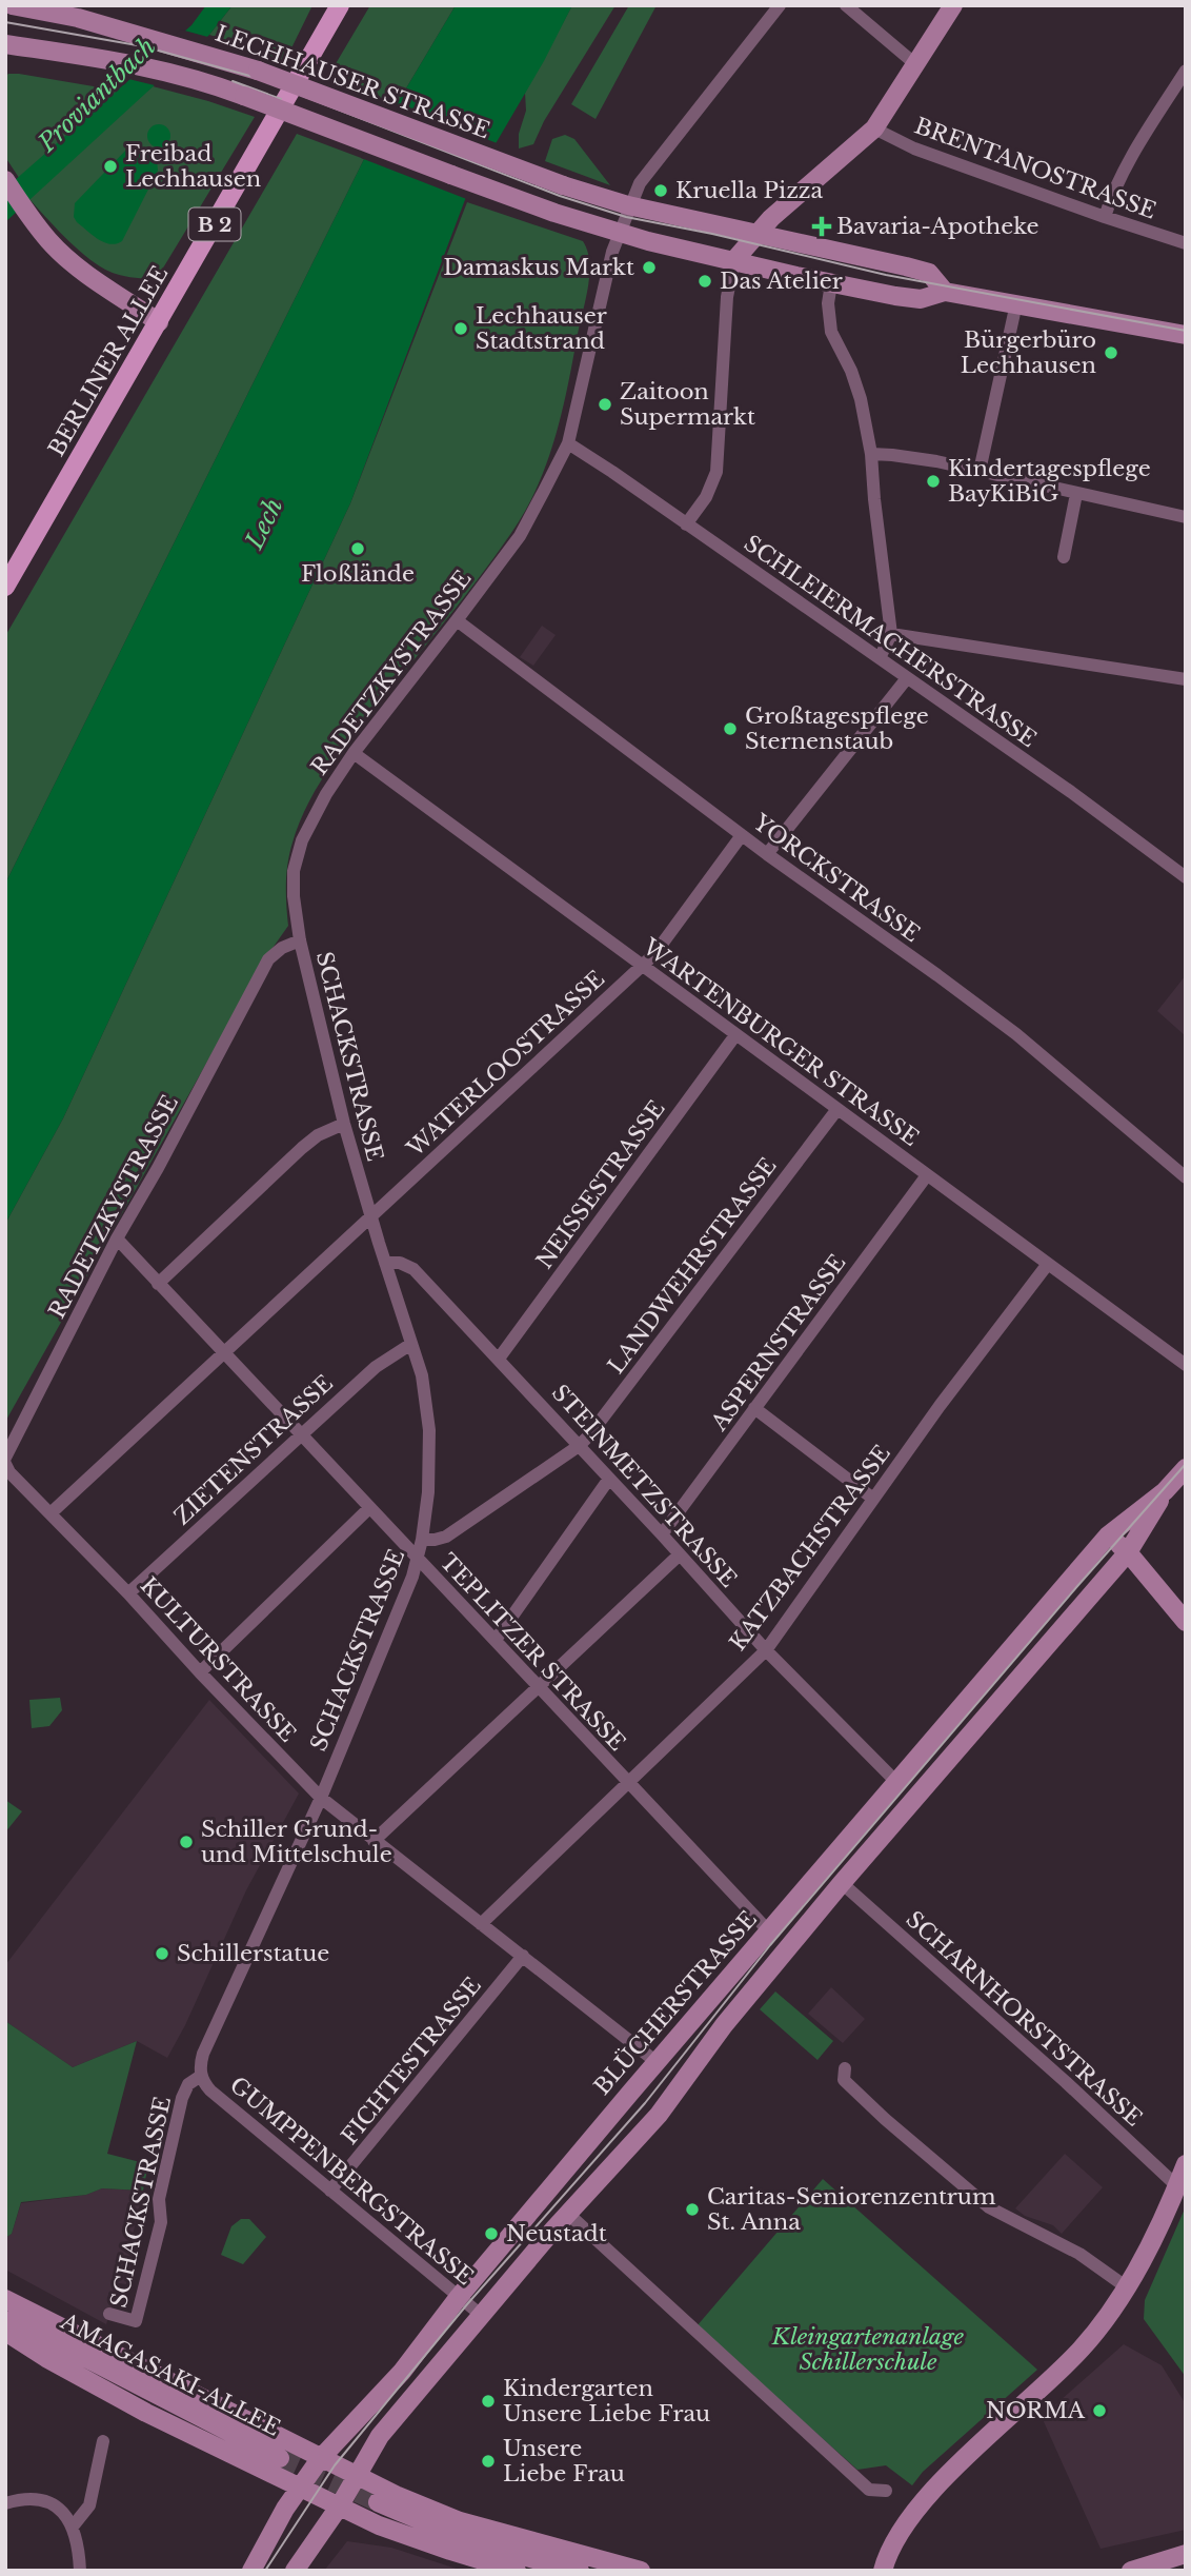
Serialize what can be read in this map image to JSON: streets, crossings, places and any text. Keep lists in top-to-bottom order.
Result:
{
  "streets": {
    "main road": ["B 2", "BERLINER ALLEE"],
    "street": [
      "LECHHAUSER STRASSE",
      "BRENTANOSTRASSE",
      "SCHLEIERMACHERSTRASSE",
      "RADETZKYSTRASSE",
      "YORCKSTRASSE",
      "WARTENBURGER STRASSE",
      "SCHACKSTRASSE",
      "WATERLOOSTRASSE",
      "NEISSESTRASSE",
      "LANDWEHRSTRASSE",
      "ASPERNSTRASSE",
      "ZIETENSTRASSE",
      "STEINMETZSTRASSE",
      "KATZBACHSTRASSE",
      "TEPLITZER STRASSE",
      "KULTURSTRASSE",
      "BLÜCHERSTRASSE",
      "SCHARNHORSTSTRASSE",
      "FICHTESTRASSE",
      "GUMPPENBERGSTRASSE",
      "AMAGASAKI-ALLEE"
    ]
  },
  "crossings": [
    ["LECHHAUSER STRASSE", "RADETZKYSTRASSE"],
    ["SCHLEIERMACHERSTRASSE", "RADETZKYSTRASSE"],
    ["RADETZKYSTRASSE", "YORCKSTRASSE"],
    ["RADETZKYSTRASSE", "WARTENBURGER STRASSE"],
    ["RADETZKYSTRASSE", "SCHACKSTRASSE"],
    ["RADETZKYSTRASSE", "TEPLITZER STRASSE"],
    ["YORCKSTRASSE", "WATERLOOSTRASSE"],
    ["WARTENBURGER STRASSE", "WATERLOOSTRASSE"],
    ["WARTENBURGER STRASSE", "NEISSESTRASSE"],
    ["WARTENBURGER STRASSE", "LANDWEHRSTRASSE"],
    ["WARTENBURGER STRASSE", "ASPERNSTRASSE"],
    ["WARTENBURGER STRASSE", "KATZBACHSTRASSE"],
    ["SCHACKSTRASSE", "WATERLOOSTRASSE"],
    ["SCHACKSTRASSE", "LANDWEHRSTRASSE"],
    ["SCHACKSTRASSE", "ZIETENSTRASSE"],
    ["SCHACKSTRASSE", "STEINMETZSTRASSE"],
    ["SCHACKSTRASSE", "TEPLITZER STRASSE"],
    ["SCHACKSTRASSE", "KULTURSTRASSE"],
    ["SCHACKSTRASSE", "GUMPPENBERGSTRASSE"],
    ["WATERLOOSTRASSE", "TEPLITZER STRASSE"],
    ["WATERLOOSTRASSE", "KULTURSTRASSE"],
    ["NEISSESTRASSE", "STEINMETZSTRASSE"],
    ["LANDWEHRSTRASSE", "STEINMETZSTRASSE"],
    ["ASPERNSTRASSE", "STEINMETZSTRASSE"],
    ["ZIETENSTRASSE", "TEPLITZER STRASSE"],
    ["ZIETENSTRASSE", "KULTURSTRASSE"],
    ["STEINMETZSTRASSE", "KATZBACHSTRASSE"],
    ["STEINMETZSTRASSE", "BLÜCHERSTRASSE"],
    ["KATZBACHSTRASSE", "TEPLITZER STRASSE"],
    ["KATZBACHSTRASSE", "KULTURSTRASSE"],
    ["TEPLITZER STRASSE", "BLÜCHERSTRASSE"],
    ["KULTURSTRASSE", "BLÜCHERSTRASSE"],
    ["KULTURSTRASSE", "FICHTESTRASSE"],
    ["BLÜCHERSTRASSE", "SCHARNHORSTSTRASSE"],
    ["BLÜCHERSTRASSE", "GUMPPENBERGSTRASSE"],
    ["FICHTESTRASSE", "GUMPPENBERGSTRASSE"]
  ],
  "water": ["Proviantbach", "Lech"],
  "parks": ["Kleingartenanlage Schillerschule"],
  "places": {
    "other": [
      "Freibad Lechhausen",
      "Kruella Pizza",
      "Damaskus Markt",
      "Das Atelier",
      "Lechhauser Stadtstrand",
      "Bürgerbüro Lechhausen",
      "Zaitoon Supermarkt",
      "Kindertagespflege BayKiBiG",
      "Floßlände",
      "Großtagespflege Sternenstaub",
      "Schiller Grund- und Mittelschule",
      "Schillerstatue",
      "Caritas-Seniorenzentrum St. Anna",
      "Neustadt",
      "Kindergarten Unsere Liebe Frau",
      "NORMA",
      "Unsere Liebe Frau"
    ],
    "health": ["Bavaria-Apotheke"]
  }
}
